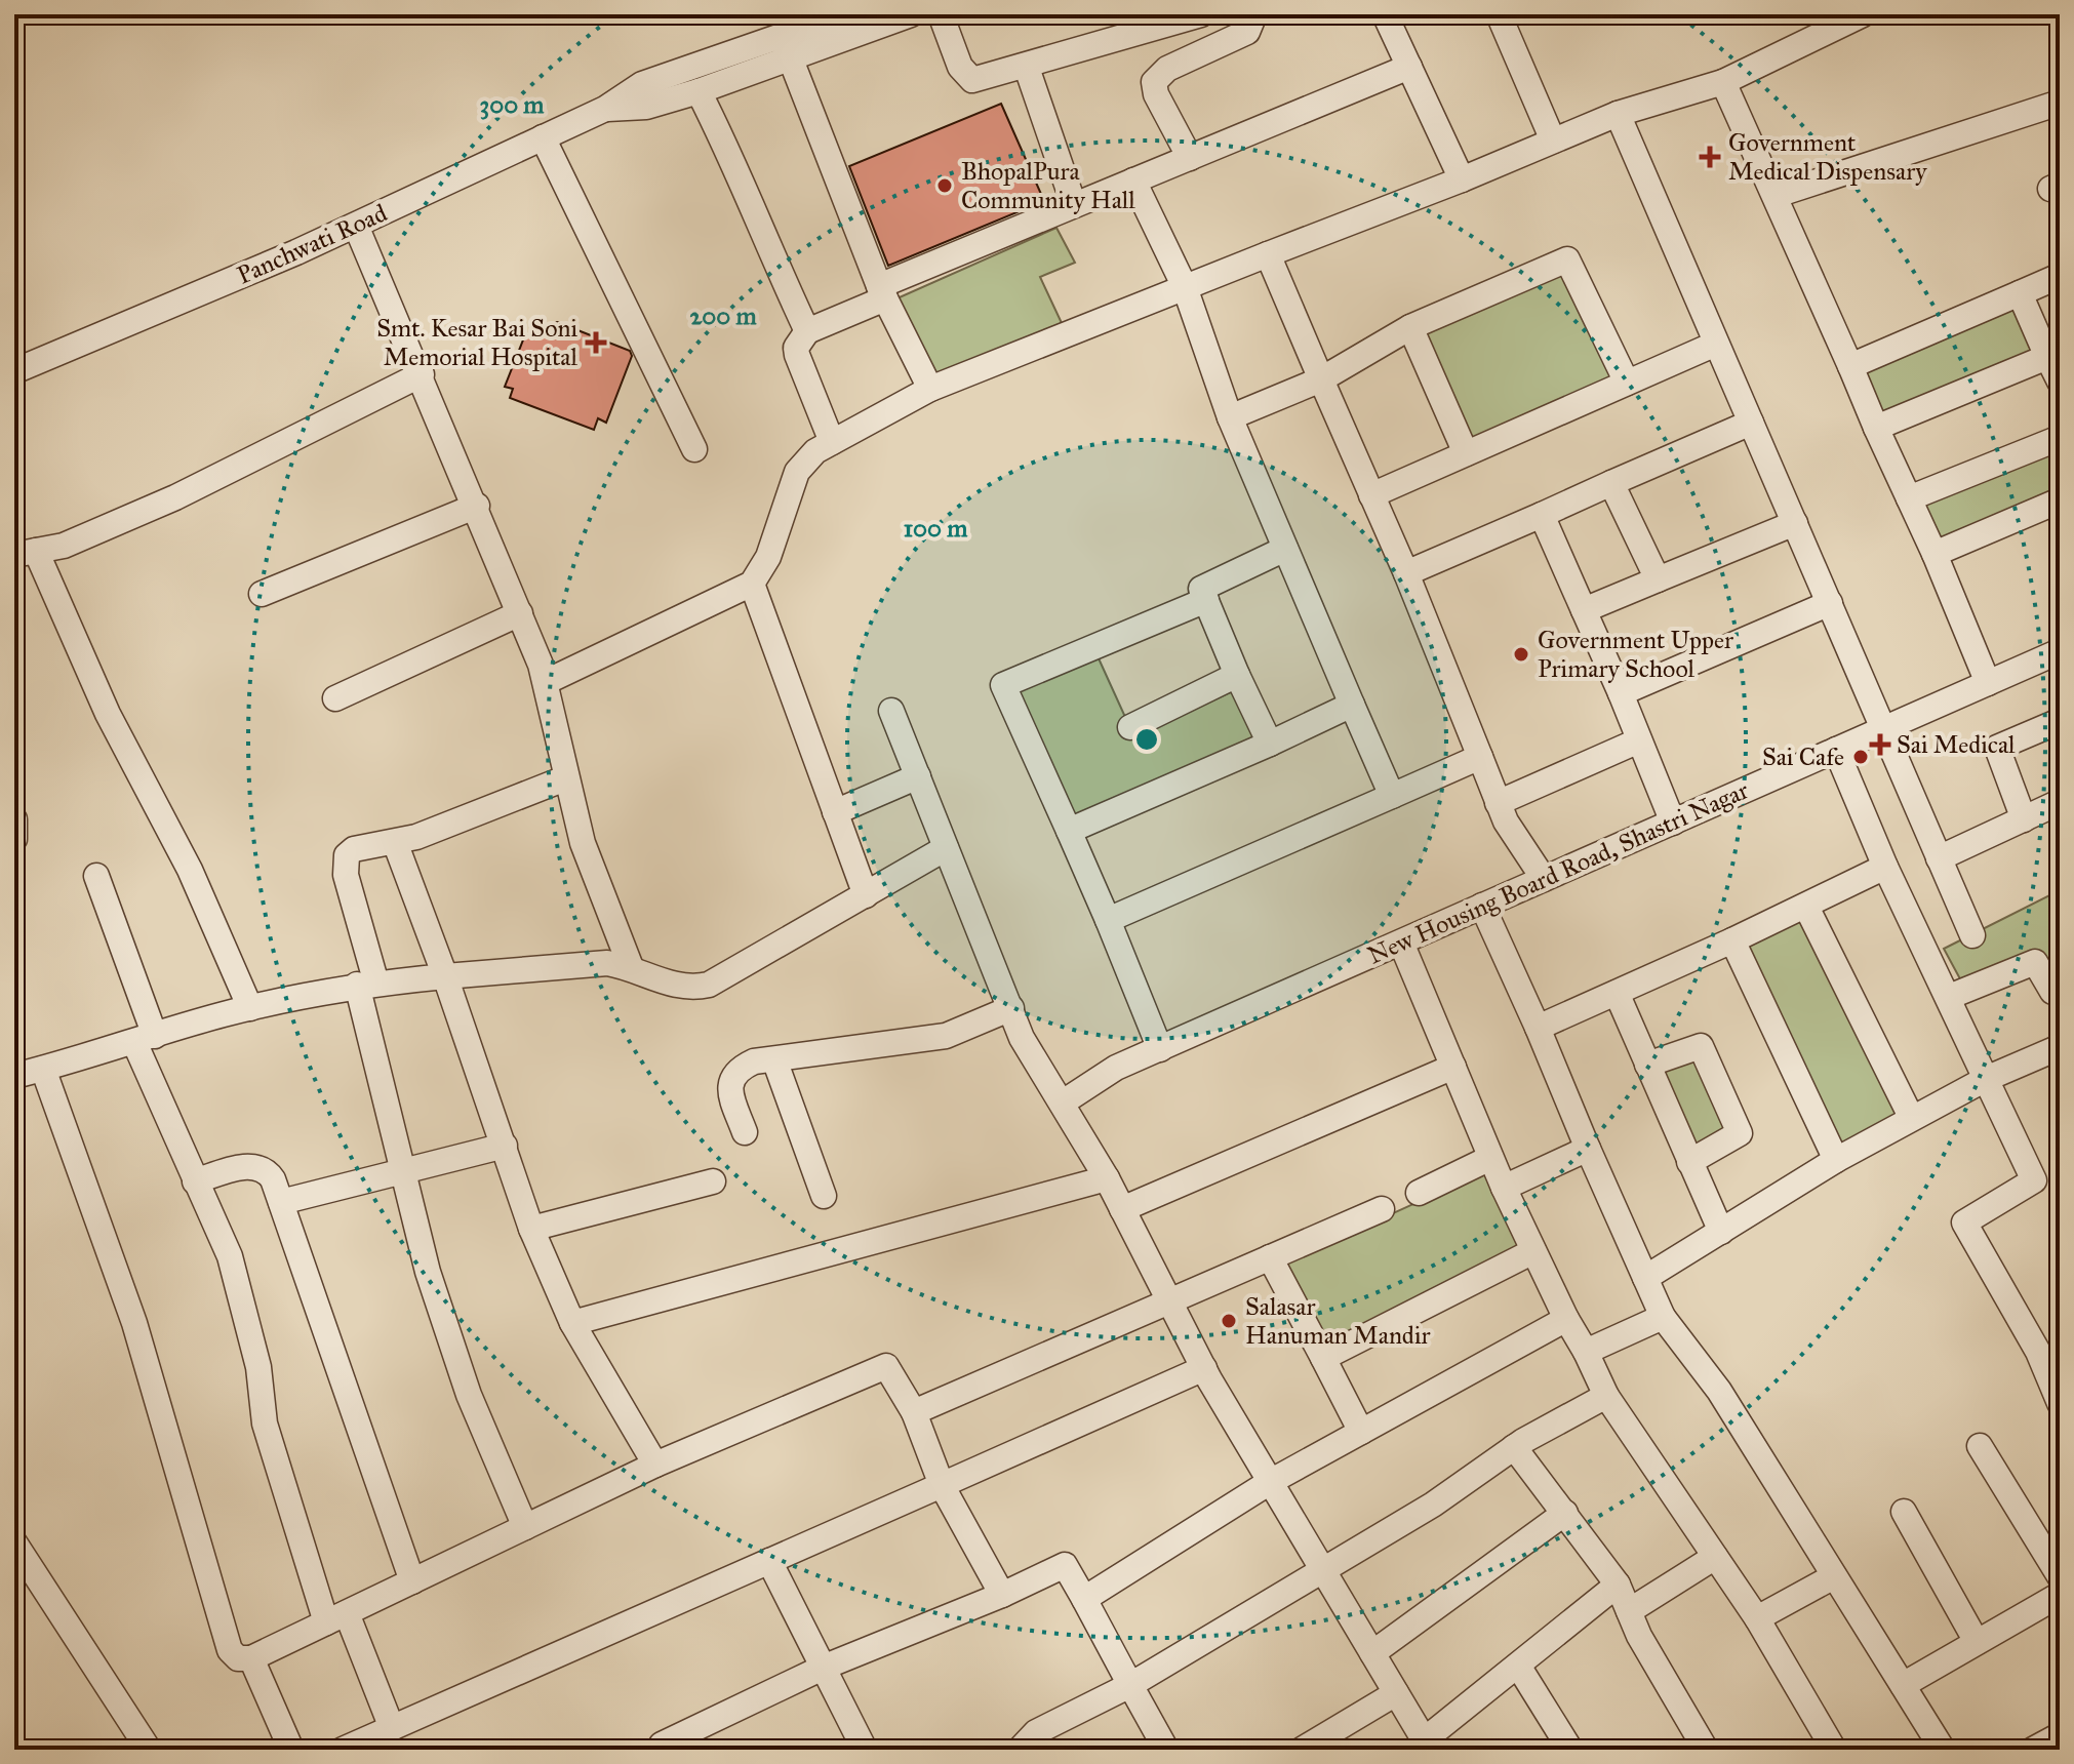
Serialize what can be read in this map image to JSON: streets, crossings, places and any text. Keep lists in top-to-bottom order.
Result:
{
  "streets": {
    "street": ["Panchwati Road", "New Housing Board Road, Shastri Nagar"]
  },
  "places": {
    "health": ["Government Medical Dispensary", "Smt. Kesar Bai Soni Memorial Hospital", "Sai Medical"],
    "other": [
      "BhopalPura Community Hall",
      "Government Upper Primary School",
      "Sai Cafe",
      "Salasar Hanuman Mandir"
    ]
  },
  "rings": ["300 m", "200 m", "100 m"]
}
